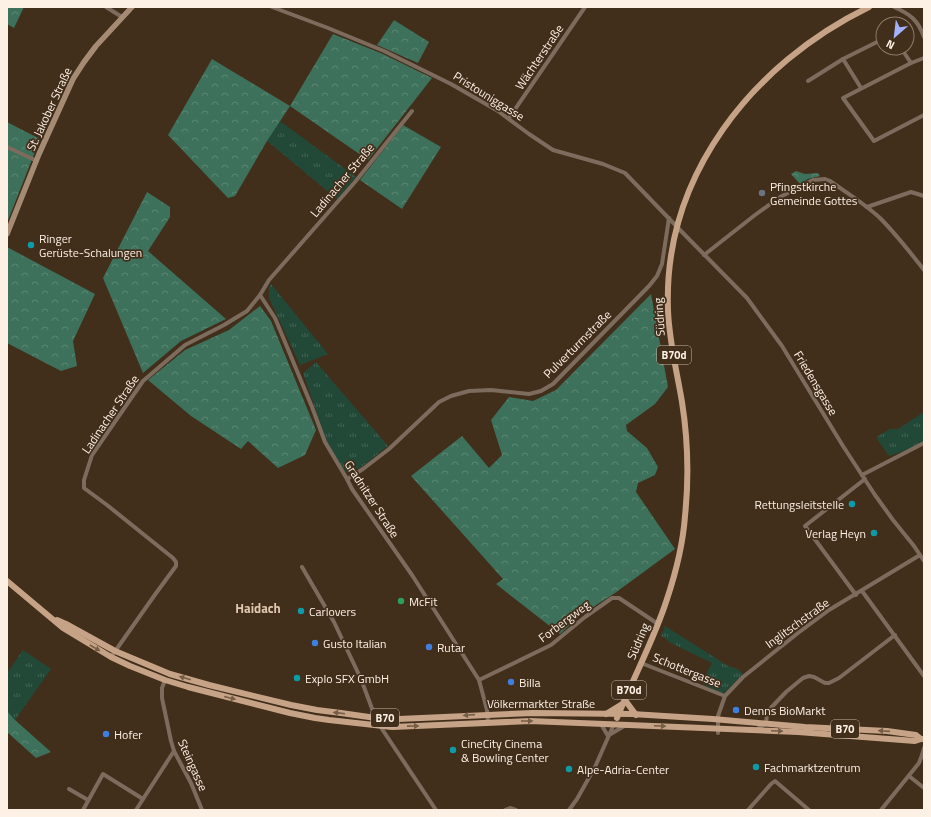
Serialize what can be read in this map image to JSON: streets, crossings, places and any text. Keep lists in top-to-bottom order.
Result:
{
  "streets": {
    "main road": [
      "St. Jakober Straße",
      "Südring",
      "B70d",
      "Völkermarkter Straße",
      "B70"
    ],
    "street": [
      "Wächterstraße",
      "Pristouniggasse",
      "Ladinacher Straße",
      "Pulverturmstraße",
      "Friedensgasse",
      "Gradnitzer Straße",
      "Forbergweg",
      "Inglitschstraße",
      "Schottergasse",
      "Steingasse"
    ]
  },
  "crossings": [
    ["Wächterstraße", "Pristouniggasse"],
    ["Pristouniggasse", "Südring"],
    ["Pristouniggasse", "Pulverturmstraße"],
    ["Pristouniggasse", "Friedensgasse"],
    ["Ladinacher Straße", "Gradnitzer Straße"],
    ["Ladinacher Straße", "Völkermarkter Straße"],
    ["Südring", "Friedensgasse"],
    ["Südring", "Forbergweg"],
    ["Südring", "Schottergasse"],
    ["Pulverturmstraße", "Gradnitzer Straße"],
    ["Friedensgasse", "Inglitschstraße"],
    ["Gradnitzer Straße", "Forbergweg"],
    ["Gradnitzer Straße", "Völkermarkter Straße"],
    ["Inglitschstraße", "Schottergasse"],
    ["Inglitschstraße", "Völkermarkter Straße"],
    ["Völkermarkter Straße", "Steingasse"]
  ],
  "districts": ["Haidach"],
  "places": [
    "Pfingstkirche Gemeinde Gottes",
    "Ringer Gerüste-Schalungen",
    "Rettungsleitstelle",
    "Verlag Heyn",
    "McFit",
    "Carlovers",
    "Gusto Italian",
    "Rutar",
    "Explo SFX GmbH",
    "Billa",
    "Denns BioMarkt",
    "Hofer",
    "CineCity Cinema & Bowling Center",
    "Fachmarktzentrum",
    "Alpe-Adria-Center"
  ],
  "north": "bottom left"
}
